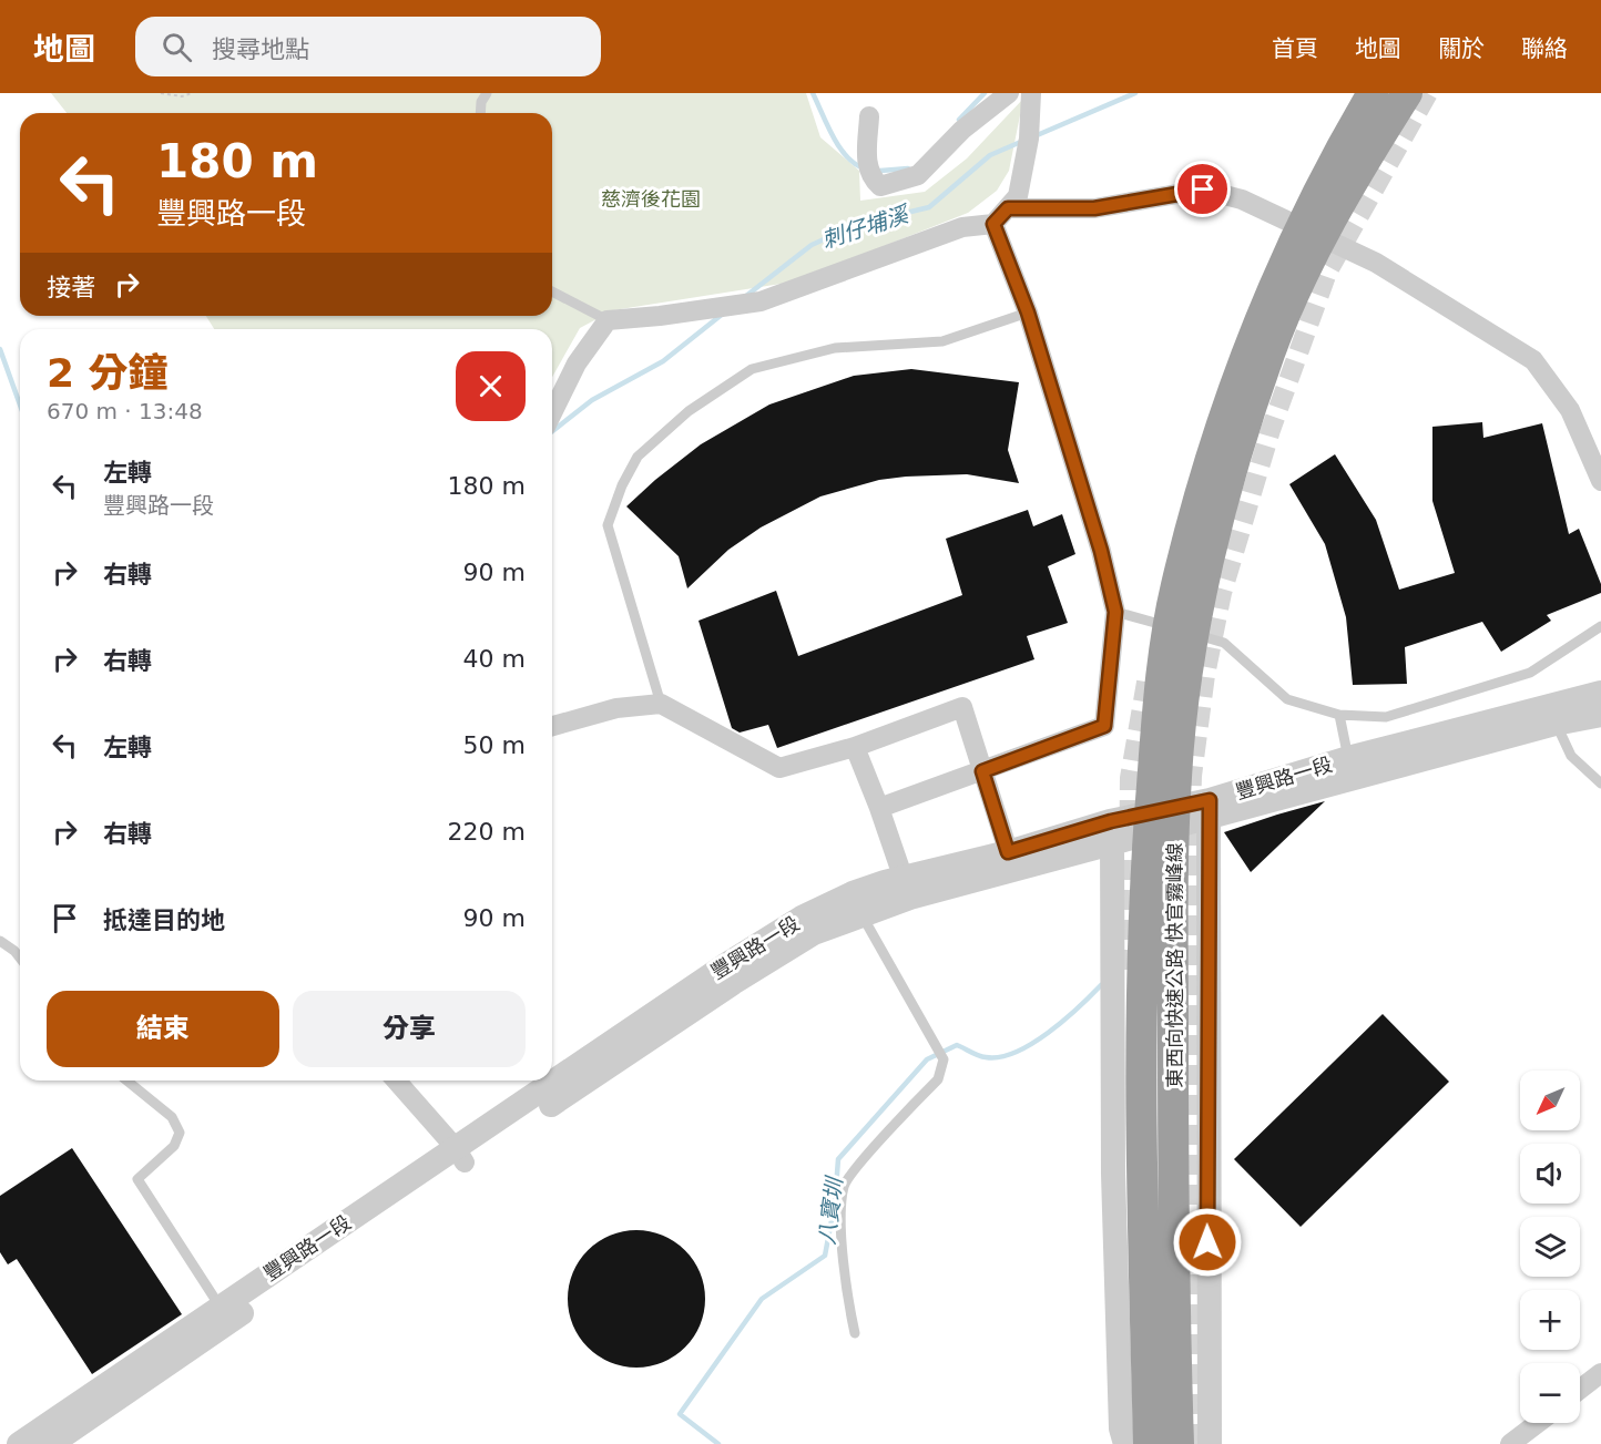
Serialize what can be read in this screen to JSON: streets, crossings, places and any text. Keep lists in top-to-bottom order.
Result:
{
  "streets": {
    "highway": ["東西向快速公路 快官霧峰線"],
    "street": ["豐興路一段"]
  },
  "water": ["刺仔埔溪", "八寶圳"],
  "parks": ["慈濟後花園"],
  "north": "bottom left",
  "page": {
    "header": "地圖",
    "search": "搜尋地點",
    "nav": [
      "首頁",
      "地圖",
      "關於",
      "聯絡"
    ],
    "turn": ["180 m", "豐興路一段"],
    "then": "接著",
    "heading": ["2 分鐘", "670 m · 13:48"],
    "list": [
      {
        "name": "左轉",
        "note": "豐興路一段",
        "value": "180 m"
      },
      {
        "name": "右轉",
        "value": "90 m"
      },
      {
        "name": "右轉",
        "value": "40 m"
      },
      {
        "name": "左轉",
        "value": "50 m"
      },
      {
        "name": "右轉",
        "value": "220 m"
      },
      {
        "name": "抵達目的地",
        "value": "90 m"
      }
    ],
    "buttons": ["結束", "分享"],
    "map_buttons": ["+", "−"]
  }
}
